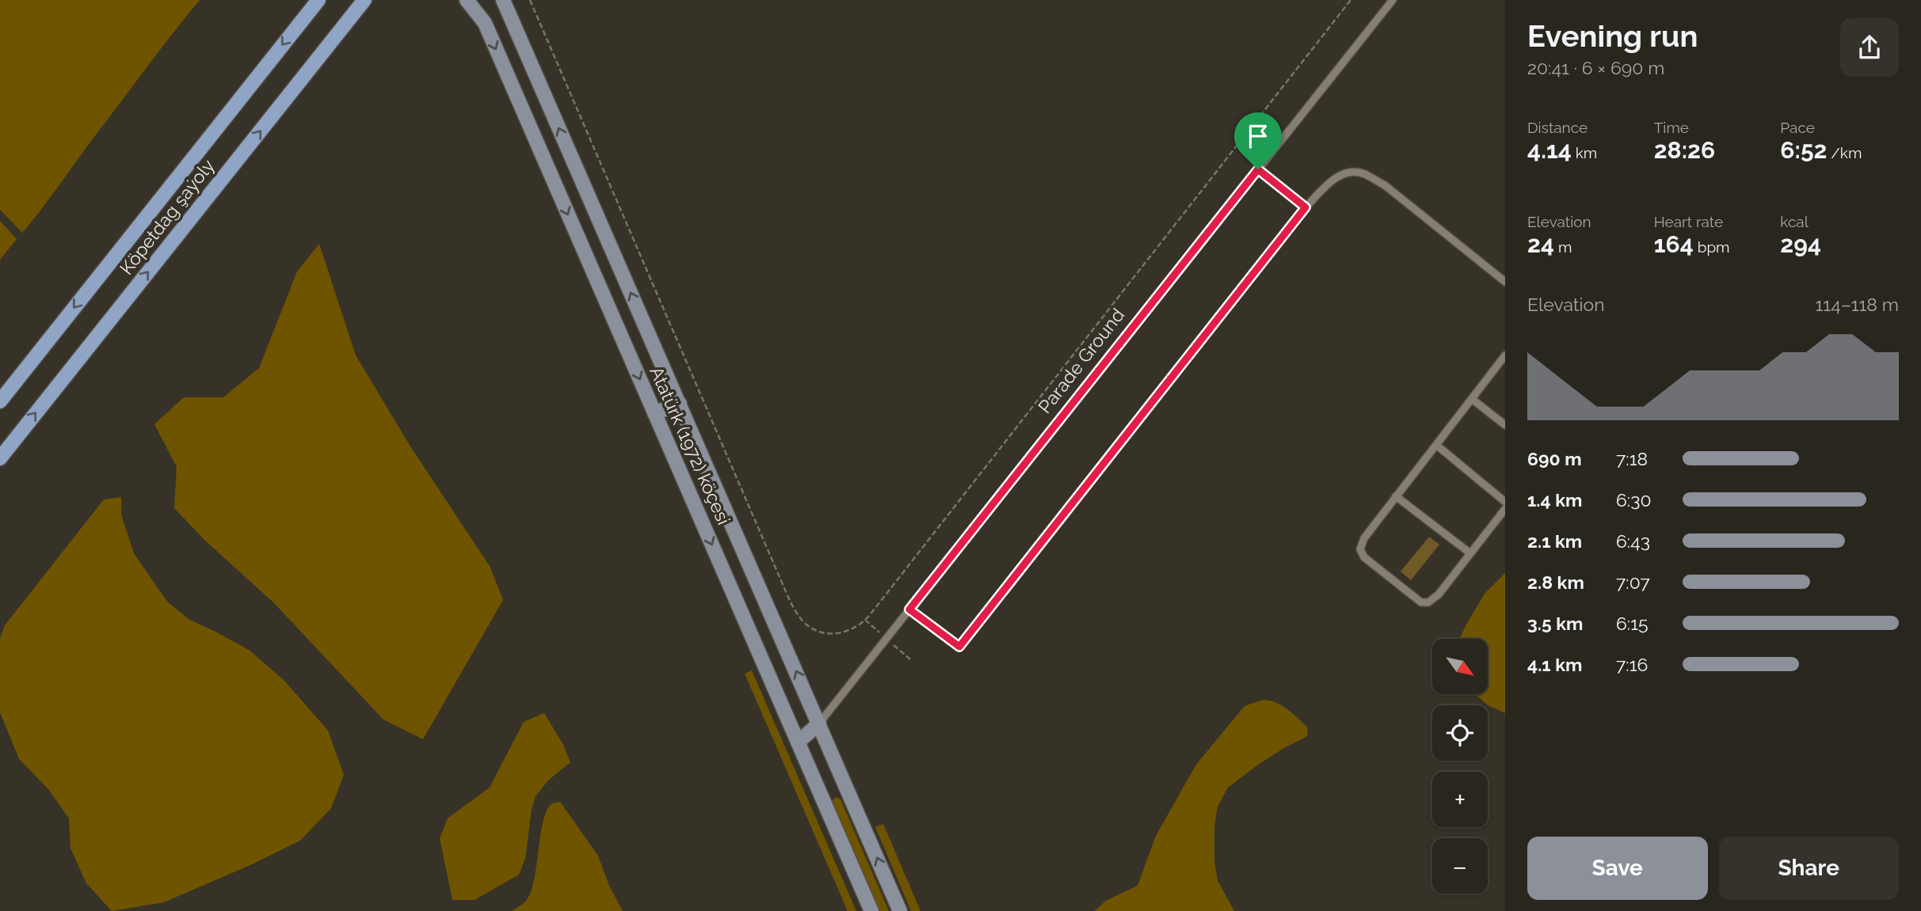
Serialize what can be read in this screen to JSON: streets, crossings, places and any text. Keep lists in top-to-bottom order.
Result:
{
  "streets": {
    "main road": ["Köpetdag şaýoly"],
    "street": ["Parade Ground", "Atatürk (1972) köçesi"]
  },
  "crossings": [
    ["Parade Ground", "Atatürk (1972) köçesi"]
  ],
  "north": "bottom right",
  "page": {
    "heading": ["Evening run", "20:41 · 6 × 690 m"],
    "stats": [
      ["Distance", "4.14 km"],
      ["Time", "28:26"],
      ["Pace", "6:52 /km"],
      ["Elevation", "24 m"],
      ["Heart rate", "164 bpm"],
      ["kcal", "294"]
    ],
    "chart": ["Elevation", "114–118 m"],
    "list": [
      {
        "name": "690 m",
        "note": "7:18"
      },
      {
        "name": "1.4 km",
        "note": "6:30"
      },
      {
        "name": "2.1 km",
        "note": "6:43"
      },
      {
        "name": "2.8 km",
        "note": "7:07"
      },
      {
        "name": "3.5 km",
        "note": "6:15"
      },
      {
        "name": "4.1 km",
        "note": "7:16"
      }
    ],
    "map_buttons": ["+", "−"],
    "buttons": ["Save", "Share"]
  }
}
